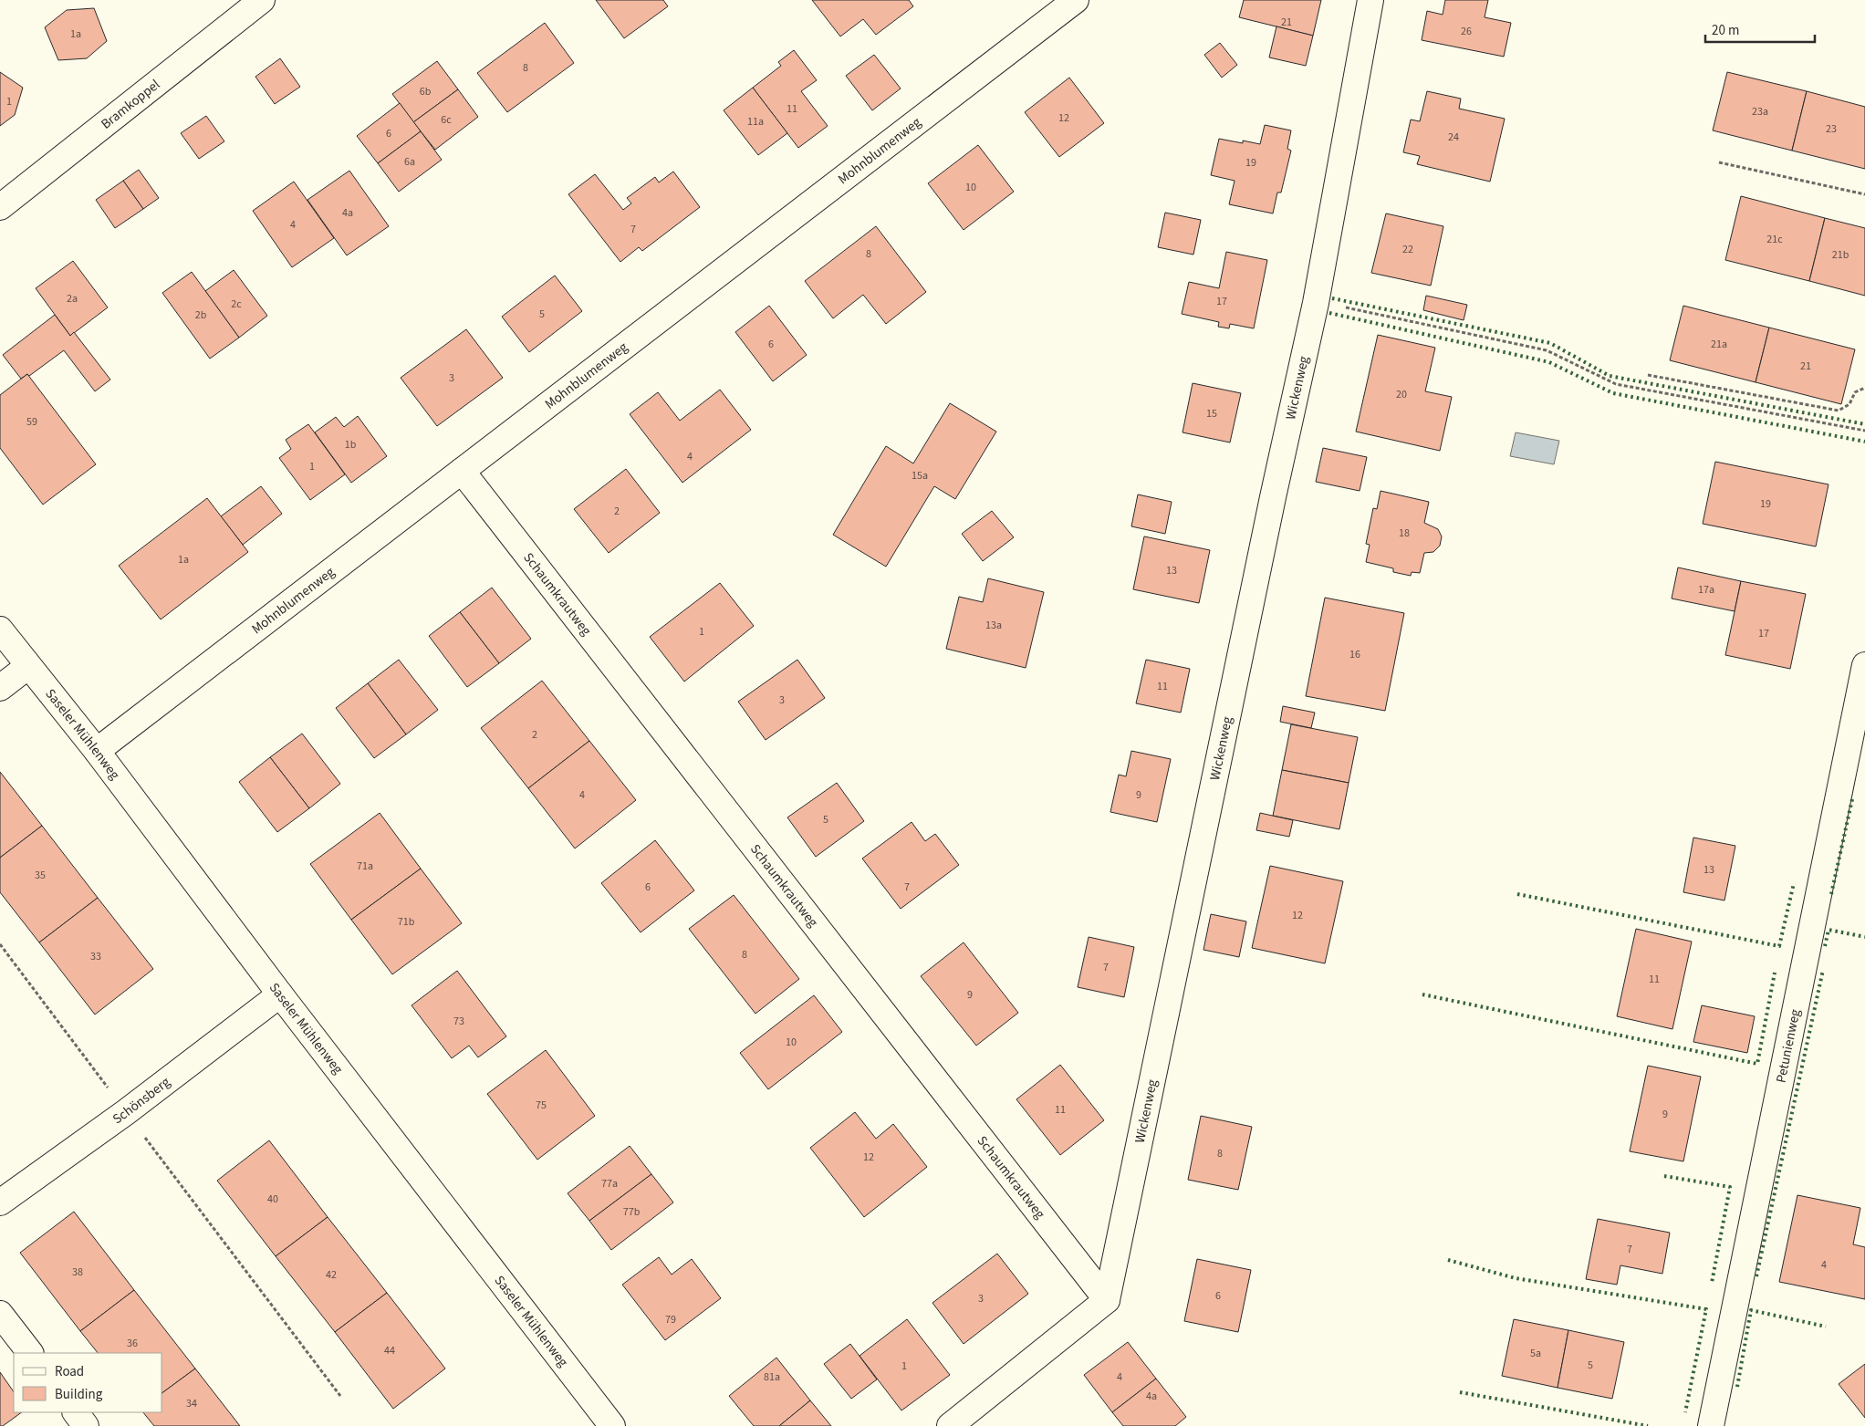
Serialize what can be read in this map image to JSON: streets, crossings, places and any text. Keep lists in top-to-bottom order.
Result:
{
  "streets": {
    "street": [
      "Bramkoppel",
      "Mohnblumenweg",
      "Wickenweg",
      "Schaumkrautweg",
      "Saseler Mühlenweg",
      "Petunienweg",
      "Schönsberg"
    ]
  },
  "crossings": [
    ["Mohnblumenweg", "Schaumkrautweg"],
    ["Mohnblumenweg", "Saseler Mühlenweg"],
    ["Wickenweg", "Schaumkrautweg"],
    ["Saseler Mühlenweg", "Schönsberg"]
  ],
  "house_numbers": [
    "21",
    "26",
    "1a",
    "8",
    "6b",
    "1",
    "11",
    "23a",
    "12",
    "6c",
    "11a",
    "23",
    "6",
    "24",
    "6a",
    "19",
    "10",
    "4a",
    "4",
    "7",
    "21c",
    "22",
    "8",
    "21b",
    "2a",
    "17",
    "2c",
    "5",
    "2b",
    "6",
    "21a",
    "21",
    "3",
    "20",
    "15",
    "59",
    "1b",
    "4",
    "1",
    "15a",
    "19",
    "2",
    "18",
    "1a",
    "13",
    "17a",
    "13a",
    "1",
    "17",
    "16",
    "11",
    "3",
    "2",
    "4",
    "9",
    "5",
    "71a",
    "13",
    "35",
    "6",
    "7",
    "12",
    "71b",
    "8",
    "33",
    "7",
    "11",
    "9",
    "73",
    "10",
    "75",
    "11",
    "9",
    "8",
    "12",
    "77a",
    "40",
    "77b",
    "7",
    "4",
    "38",
    "42",
    "6",
    "3",
    "79",
    "36",
    "44",
    "5a",
    "5",
    "1",
    "81a",
    "4",
    "4a",
    "34"
  ],
  "legend": ["Road", "Building"],
  "scale_bar": "20 m"
}
